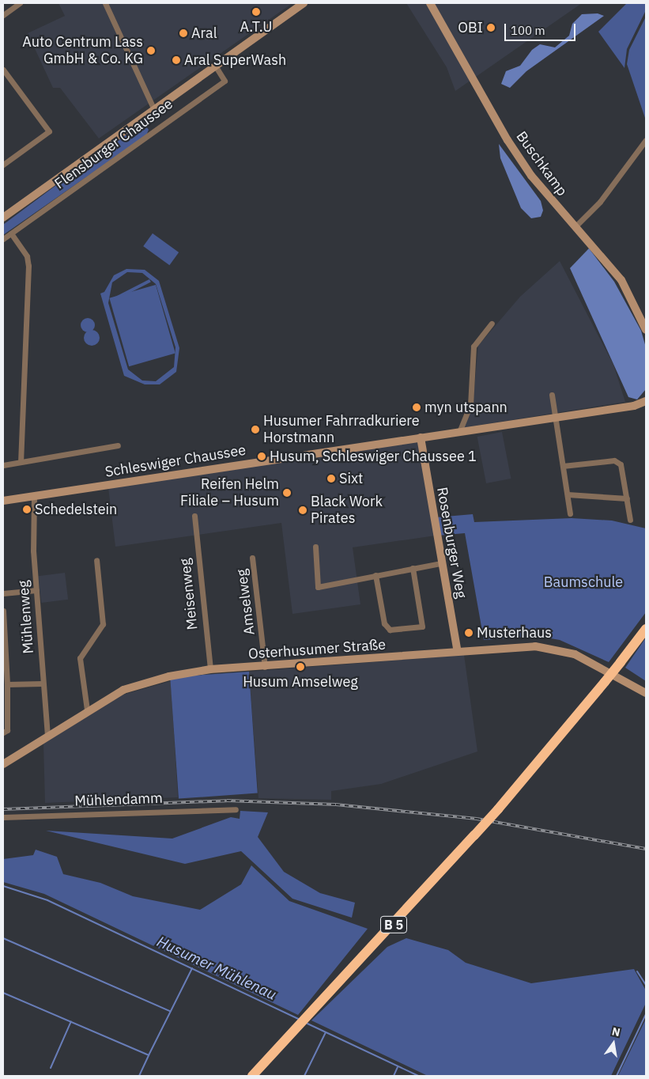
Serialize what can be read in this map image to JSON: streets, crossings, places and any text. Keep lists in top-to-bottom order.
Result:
{
  "streets": {
    "highway": ["B 5"],
    "street": [
      "Flensburger Chaussee",
      "Buschkamp",
      "Schleswiger Chaussee",
      "Rosenburger Weg",
      "Meisenweg",
      "Amselweg",
      "Mühlenweg",
      "Osterhusumer Straße",
      "Mühlendamm"
    ]
  },
  "crossings": [
    ["Schleswiger Chaussee", "Rosenburger Weg"],
    ["Schleswiger Chaussee", "Mühlenweg"],
    ["Rosenburger Weg", "Osterhusumer Straße"],
    ["Meisenweg", "Osterhusumer Straße"],
    ["Amselweg", "Osterhusumer Straße"],
    ["Mühlenweg", "Osterhusumer Straße"]
  ],
  "water": ["Husumer Mühlenau"],
  "parks": ["Baumschule"],
  "places": [
    "A.T.U",
    "OBI",
    "Aral",
    "Auto Centrum Lass GmbH & Co. KG",
    "Aral SuperWash",
    "myn utspann",
    "Husumer Fahrradkuriere Horstmann",
    "Husum, Schleswiger Chaussee 1",
    "Sixt",
    "Reifen Helm Filiale – Husum",
    "Schedelstein",
    "Black Work Pirates",
    "Musterhaus",
    "Husum Amselweg"
  ],
  "scale_bar": "100 m",
  "north": "top"
}
